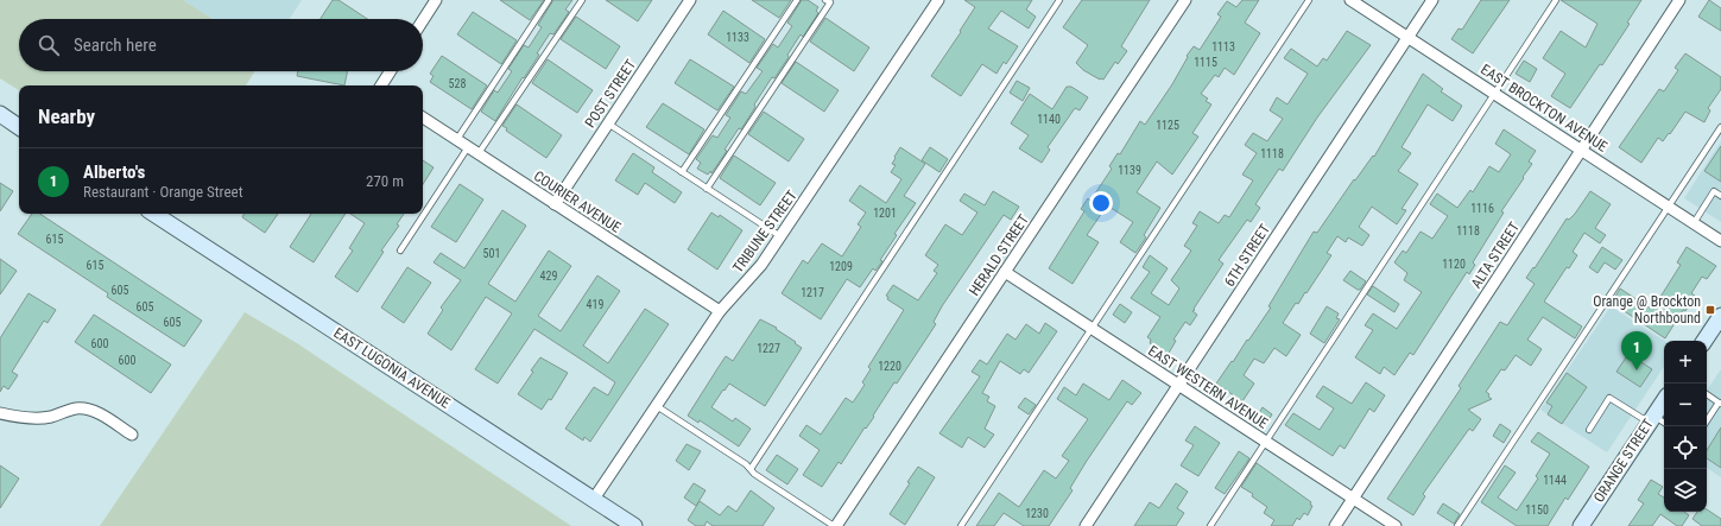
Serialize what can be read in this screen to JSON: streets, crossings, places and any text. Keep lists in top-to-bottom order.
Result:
{
  "streets": {
    "main road": ["EAST LUGONIA AVENUE", "ORANGE STREET"],
    "street": [
      "POST STREET",
      "EAST BROCKTON AVENUE",
      "COURIER AVENUE",
      "TRIBUNE STREET",
      "HERALD STREET",
      "6TH STREET",
      "ALTA STREET",
      "EAST WESTERN AVENUE"
    ]
  },
  "crossings": [
    ["POST STREET", "COURIER AVENUE"],
    ["EAST BROCKTON AVENUE", "6TH STREET"],
    ["EAST BROCKTON AVENUE", "ALTA STREET"],
    ["COURIER AVENUE", "TRIBUNE STREET"],
    ["TRIBUNE STREET", "EAST LUGONIA AVENUE"],
    ["HERALD STREET", "EAST WESTERN AVENUE"],
    ["6TH STREET", "EAST WESTERN AVENUE"],
    ["ALTA STREET", "EAST WESTERN AVENUE"]
  ],
  "places": {
    "transit": ["Orange @ Brockton Northbound"]
  },
  "house_numbers": [
    "1133",
    "1113",
    "1115",
    "528",
    "1140",
    "1125",
    "1118",
    "1139",
    "1116",
    "1201",
    "1118",
    "615",
    "501",
    "1120",
    "615",
    "1209",
    "429",
    "605",
    "1217",
    "419",
    "605",
    "605",
    "600",
    "1227",
    "600",
    "1220",
    "1144",
    "1150",
    "1230"
  ],
  "page": {
    "search": "Search here",
    "heading": "Nearby",
    "list": [
      {
        "mark": "1",
        "name": "Alberto's",
        "note": "Restaurant · Orange Street",
        "value": "270 m"
      }
    ],
    "pins": "1",
    "map_buttons": ["+", "−"]
  }
}
